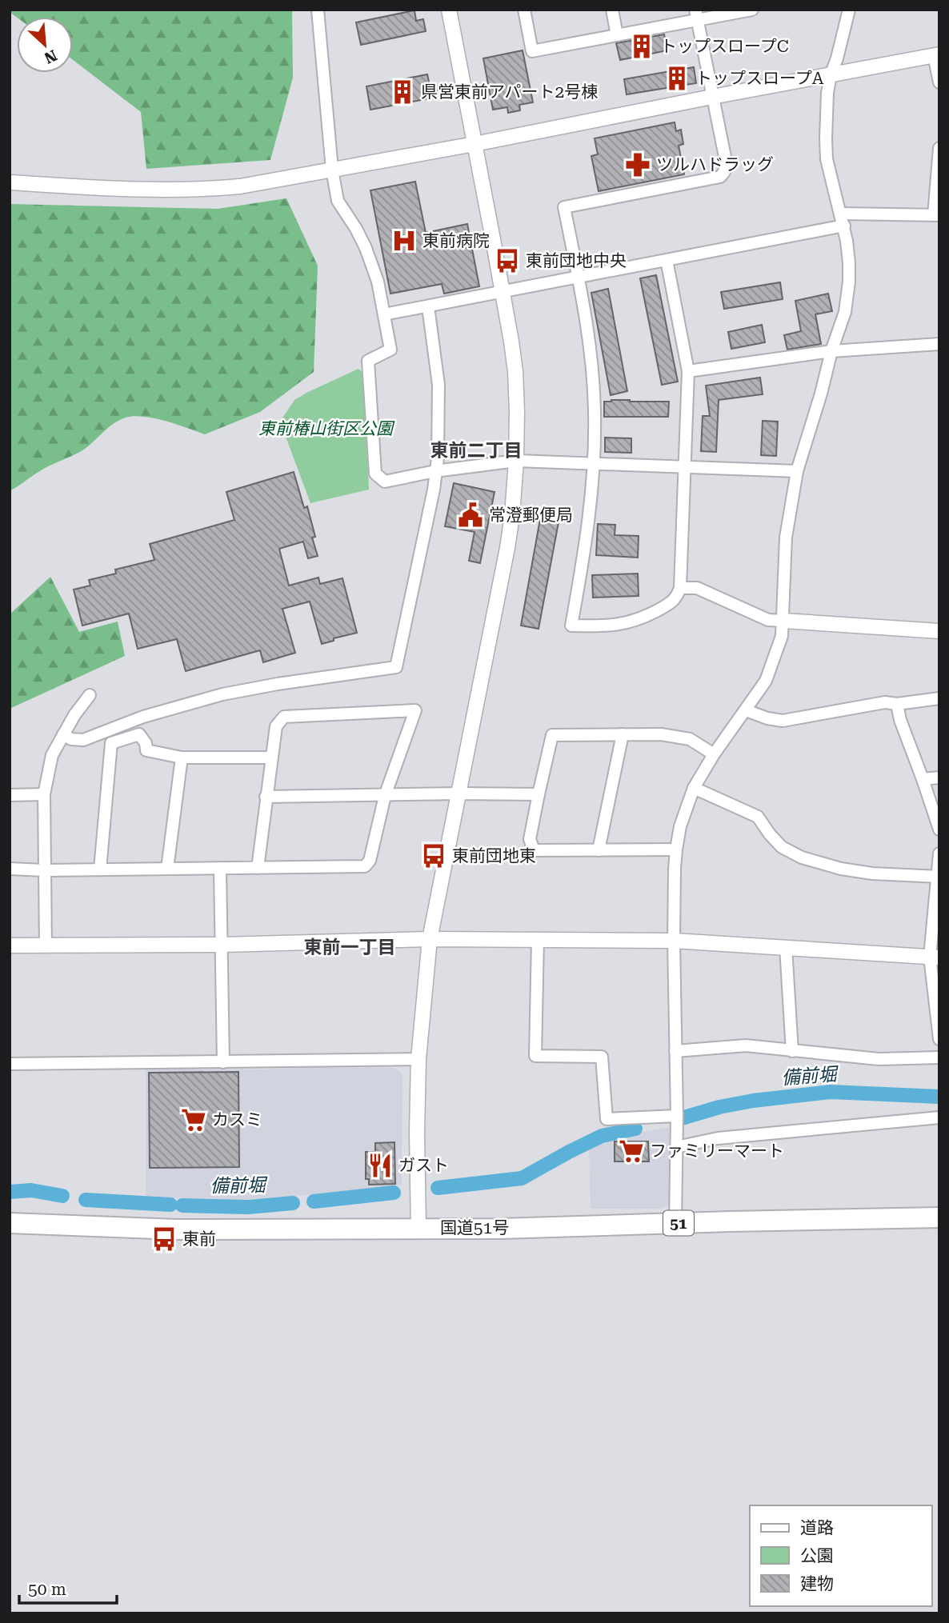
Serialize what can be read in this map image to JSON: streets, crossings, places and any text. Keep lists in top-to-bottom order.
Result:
{
  "streets": {
    "highway": ["51", "国道51号"]
  },
  "districts": ["東前二丁目", "東前一丁目"],
  "water": ["備前堀"],
  "parks": ["東前椿山街区公園"],
  "places": {
    "building": ["トップスロープC", "トップスロープA", "県営東前アパート2号棟"],
    "pharmacy": ["ツルハドラッグ"],
    "hospital": ["東前病院"],
    "bus stop": ["東前団地中央", "東前団地東", "東前"],
    "public building": ["常澄郵便局"],
    "supermarket": ["カスミ", "ファミリーマート"],
    "restaurant": ["ガスト"]
  },
  "legend": ["道路", "公園", "建物"],
  "scale_bar": "50 m",
  "north": "bottom right"
}
